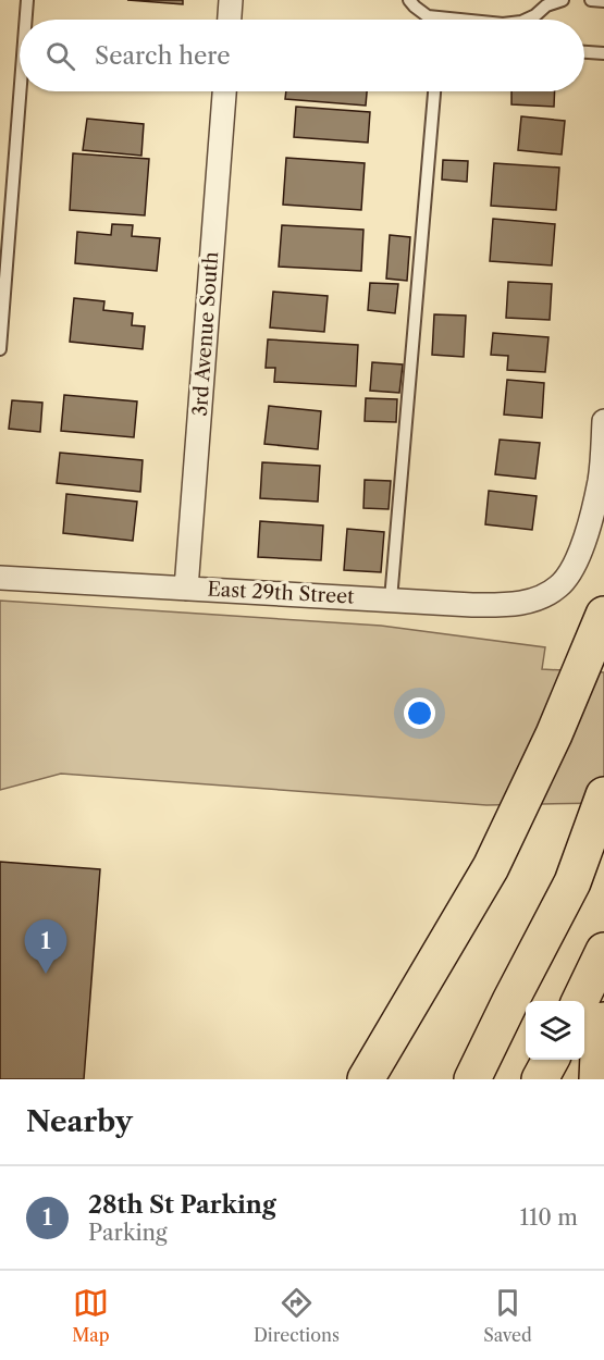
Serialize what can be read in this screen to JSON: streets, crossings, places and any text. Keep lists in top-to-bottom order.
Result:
{
  "streets": {
    "street": ["3rd Avenue South", "East 29th Street"]
  },
  "crossings": [
    ["3rd Avenue South", "East 29th Street"]
  ],
  "page": {
    "search": "Search here",
    "pins": "1",
    "heading": "Nearby",
    "list": [
      {
        "mark": "1",
        "name": "28th St Parking",
        "note": "Parking",
        "value": "110 m"
      }
    ],
    "nav": ["Map", "Directions", "Saved"]
  }
}
